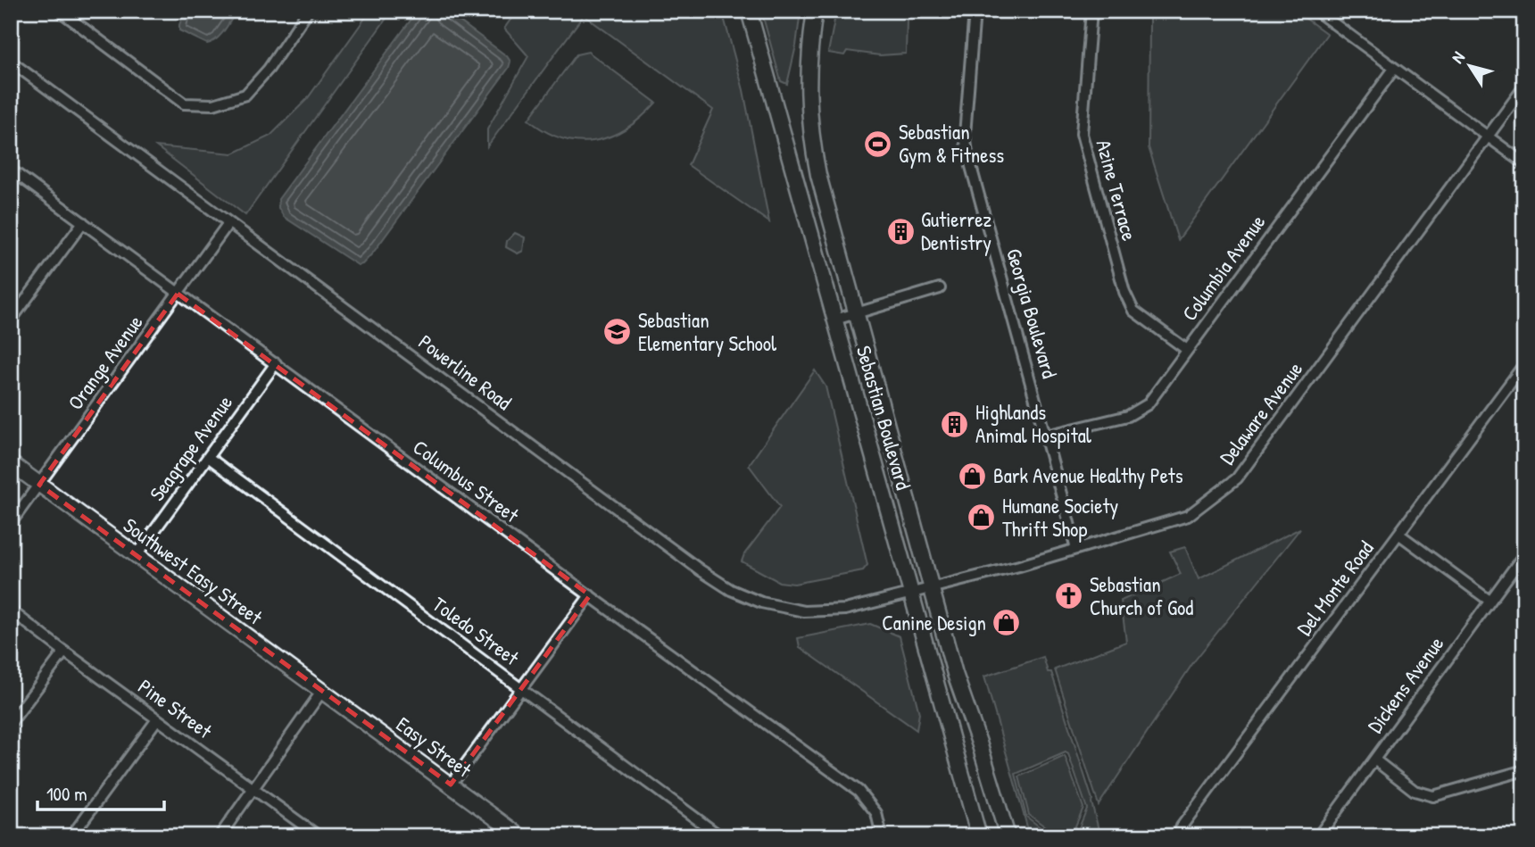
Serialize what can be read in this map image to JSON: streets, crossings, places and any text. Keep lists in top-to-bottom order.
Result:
{
  "streets": {
    "main road": ["Sebastian Boulevard", "Southwest Easy Street", "Easy Street"],
    "street": [
      "Azine Terrace",
      "Columbia Avenue",
      "Georgia Boulevard",
      "Orange Avenue",
      "Powerline Road",
      "Delaware Avenue",
      "Seagrape Avenue",
      "Columbus Street",
      "Del Monte Road",
      "Toledo Street",
      "Dickens Avenue",
      "Pine Street"
    ]
  },
  "crossings": [
    ["Azine Terrace", "Columbia Avenue"],
    ["Columbia Avenue", "Georgia Boulevard"],
    ["Georgia Boulevard", "Delaware Avenue"],
    ["Orange Avenue", "Powerline Road"],
    ["Orange Avenue", "Columbus Street"],
    ["Orange Avenue", "Southwest Easy Street"],
    ["Powerline Road", "Delaware Avenue"],
    ["Powerline Road", "Sebastian Boulevard"],
    ["Delaware Avenue", "Sebastian Boulevard"],
    ["Seagrape Avenue", "Columbus Street"],
    ["Seagrape Avenue", "Southwest Easy Street"],
    ["Seagrape Avenue", "Toledo Street"],
    ["Southwest Easy Street", "Easy Street"]
  ],
  "places": {
    "sports": ["Sebastian Gym & Fitness"],
    "building": ["Gutierrez Dentistry", "Highlands Animal Hospital"],
    "school or university": ["Sebastian Elementary School"],
    "shop": ["Bark Avenue Healthy Pets", "Humane Society Thrift Shop", "Canine Design"],
    "church": ["Sebastian Church of God"]
  },
  "scale_bar": "100 m",
  "north": "top left"
}
